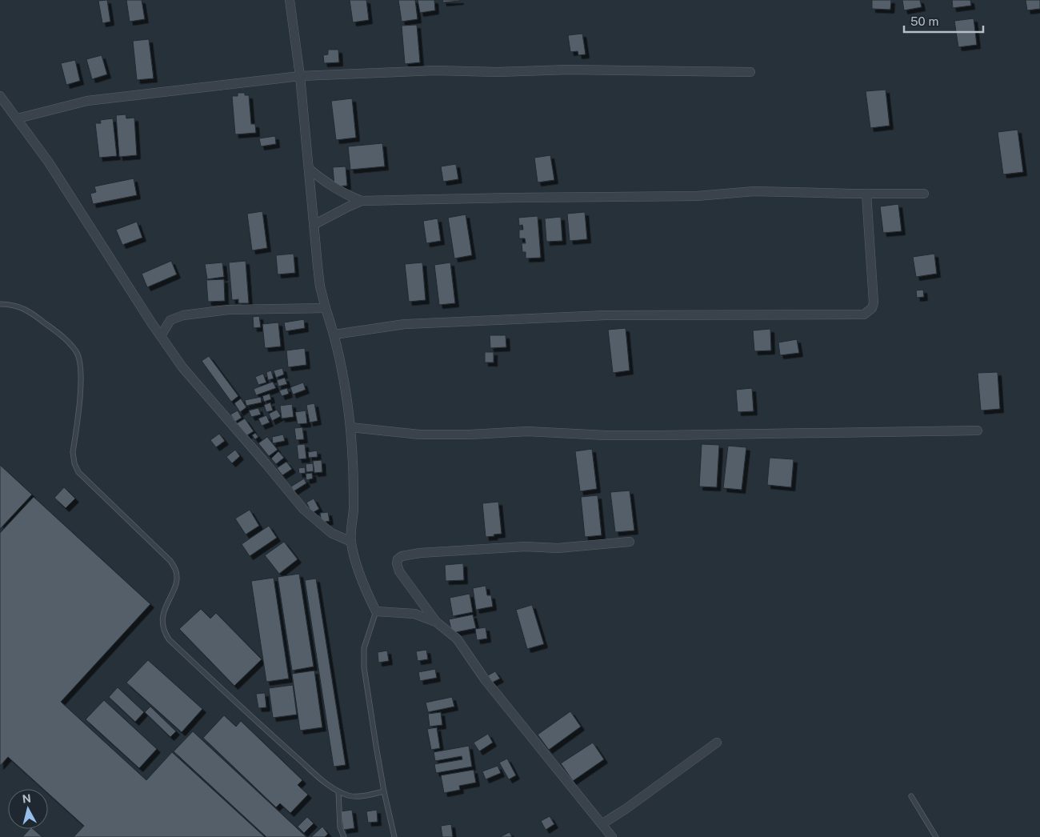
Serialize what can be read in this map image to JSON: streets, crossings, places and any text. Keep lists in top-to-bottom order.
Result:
{
  "scale_bar": "50 m",
  "north": "top"
}
